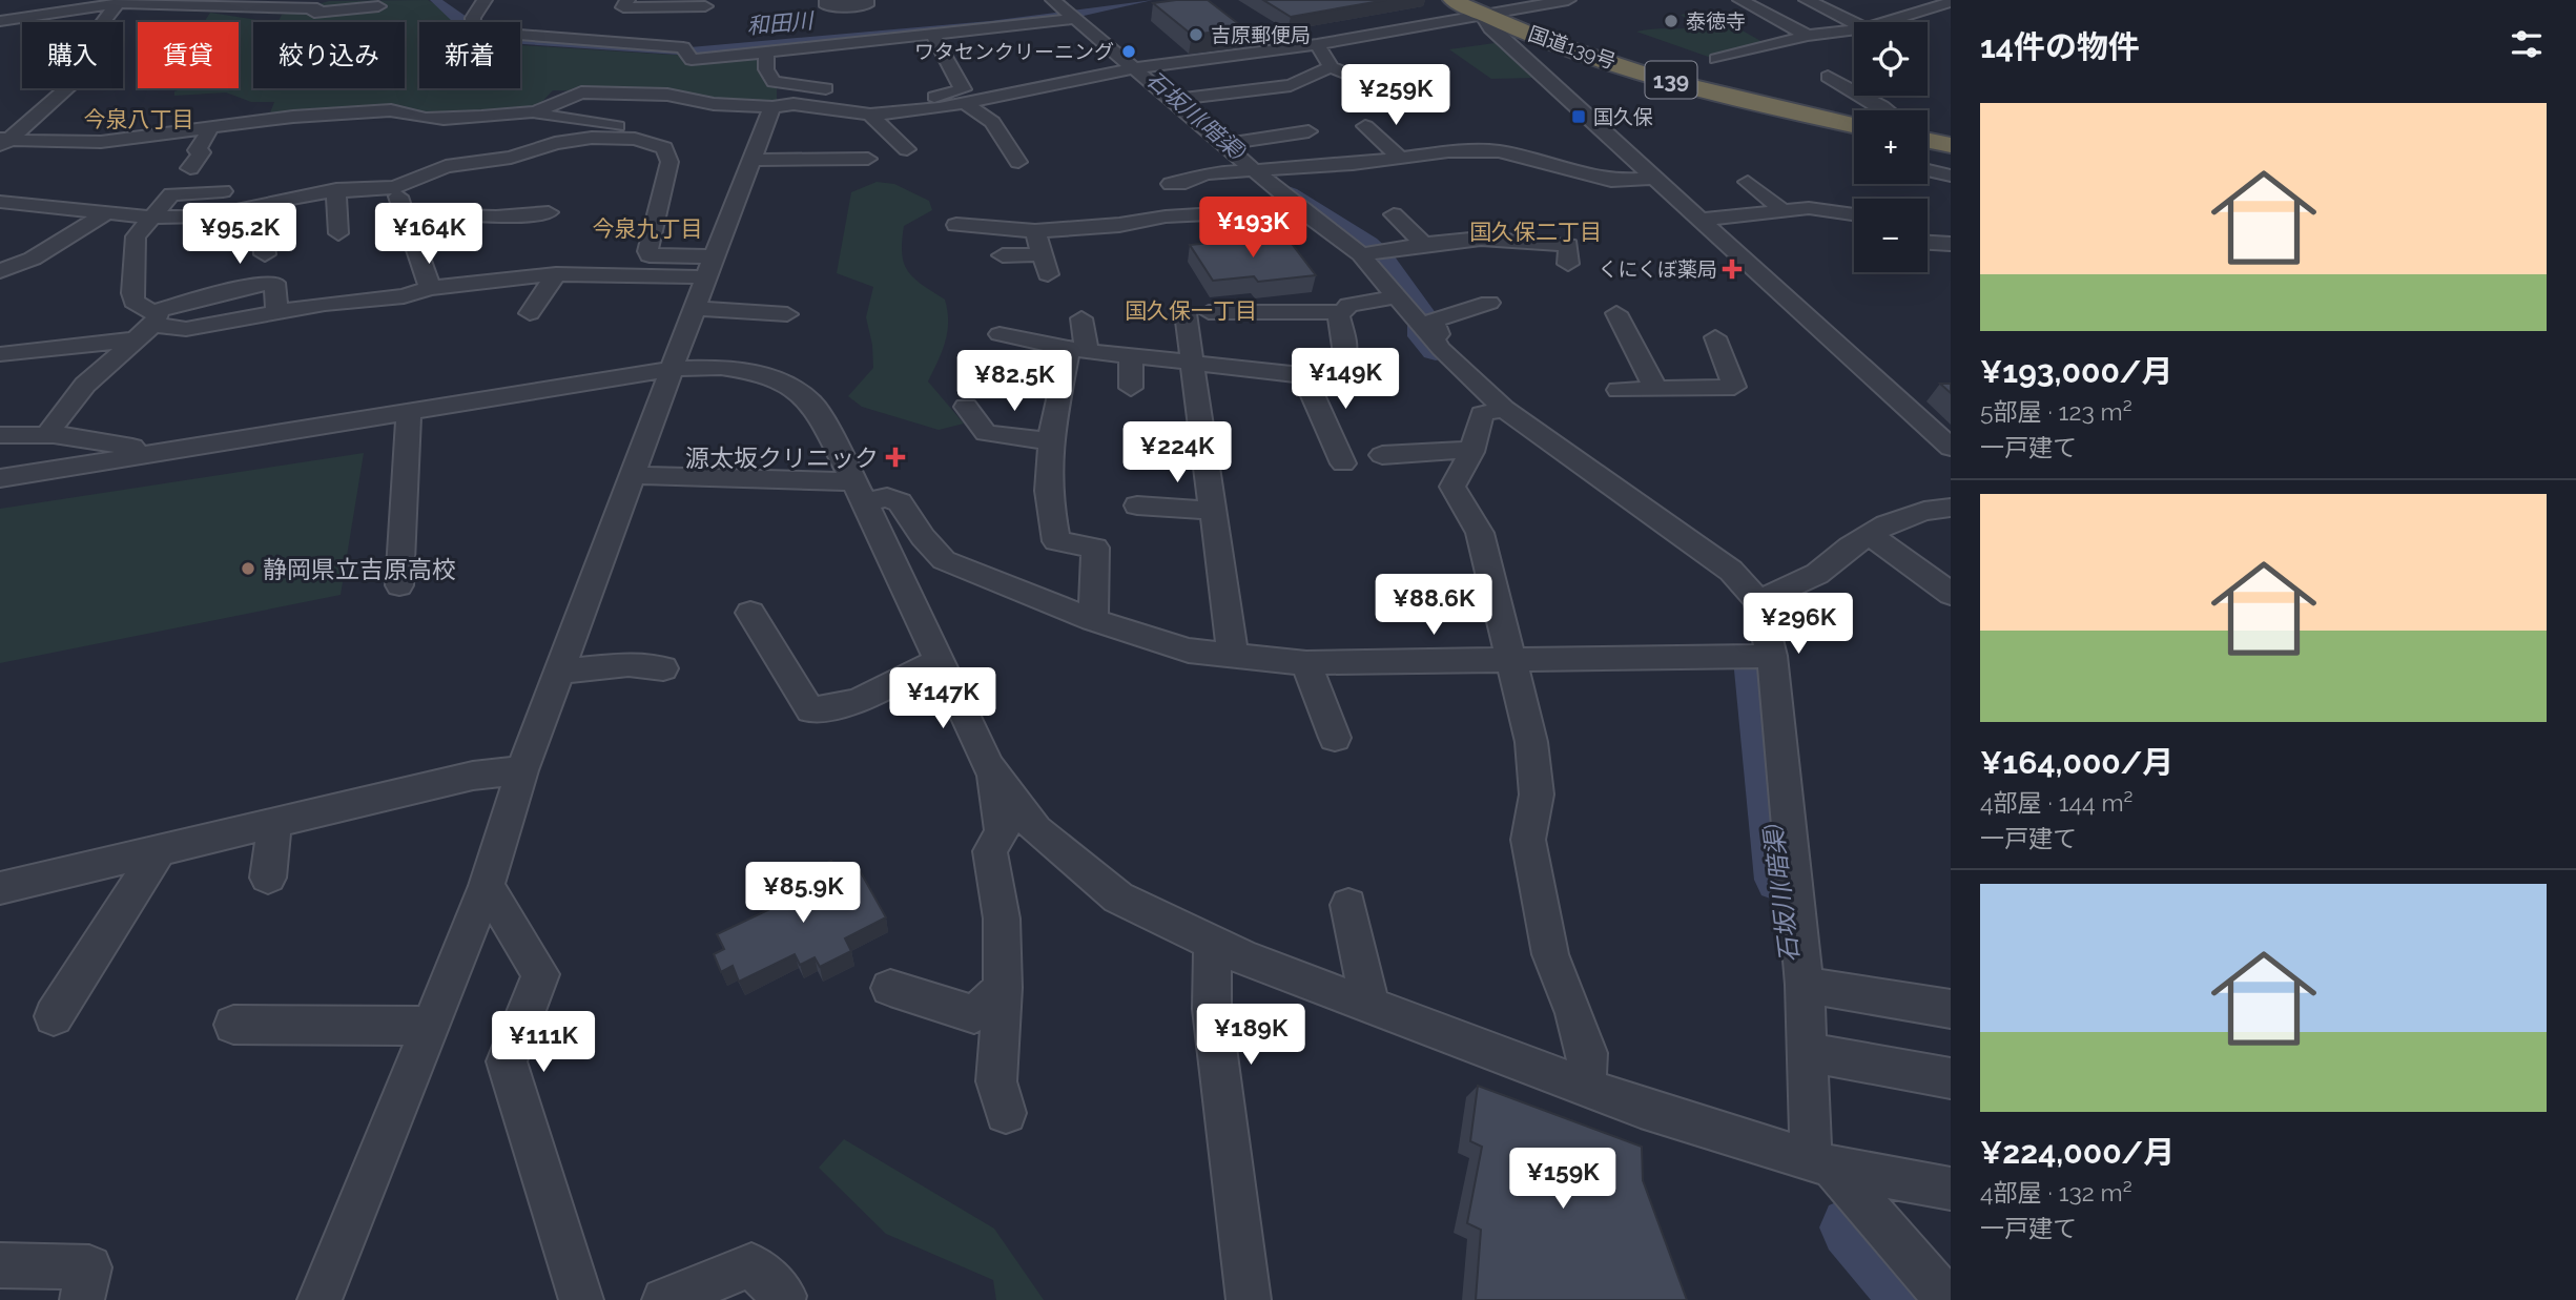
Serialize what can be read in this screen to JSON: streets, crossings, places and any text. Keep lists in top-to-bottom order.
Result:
{
  "streets": {
    "highway": ["国道139号", "139"]
  },
  "districts": [
    "今泉八丁目",
    "今泉九丁目",
    "国久保二丁目",
    "国久保一丁目"
  ],
  "water": ["和田川", "石坂川(暗渠)"],
  "places": {
    "other": [
      "泰徳寺",
      "吉原郵便局",
      "ワタセンクリーニング",
      "静岡県立吉原高校"
    ],
    "transit": ["国久保"],
    "health": ["くにくぼ薬局", "源太坂クリニック"]
  },
  "page": {
    "heading": "14件の物件",
    "map_buttons": ["+", "−"],
    "chip": [
      "購入",
      "賃貸",
      "絞り込み",
      "新着"
    ],
    "price": [
      "¥259K",
      "¥193K",
      "¥95.2K",
      "¥164K",
      "¥149K",
      "¥82.5K",
      "¥224K",
      "¥88.6K",
      "¥296K",
      "¥147K",
      "¥85.9K",
      "¥189K",
      "¥111K",
      "¥159K"
    ],
    "list": [
      {
        "name": "¥193,000/月",
        "note": "5部屋 · 123 m² · 一戸建て"
      },
      {
        "name": "¥164,000/月",
        "note": "4部屋 · 144 m² · 一戸建て"
      },
      {
        "name": "¥224,000/月",
        "note": "4部屋 · 132 m² · 一戸建て"
      }
    ]
  }
}
